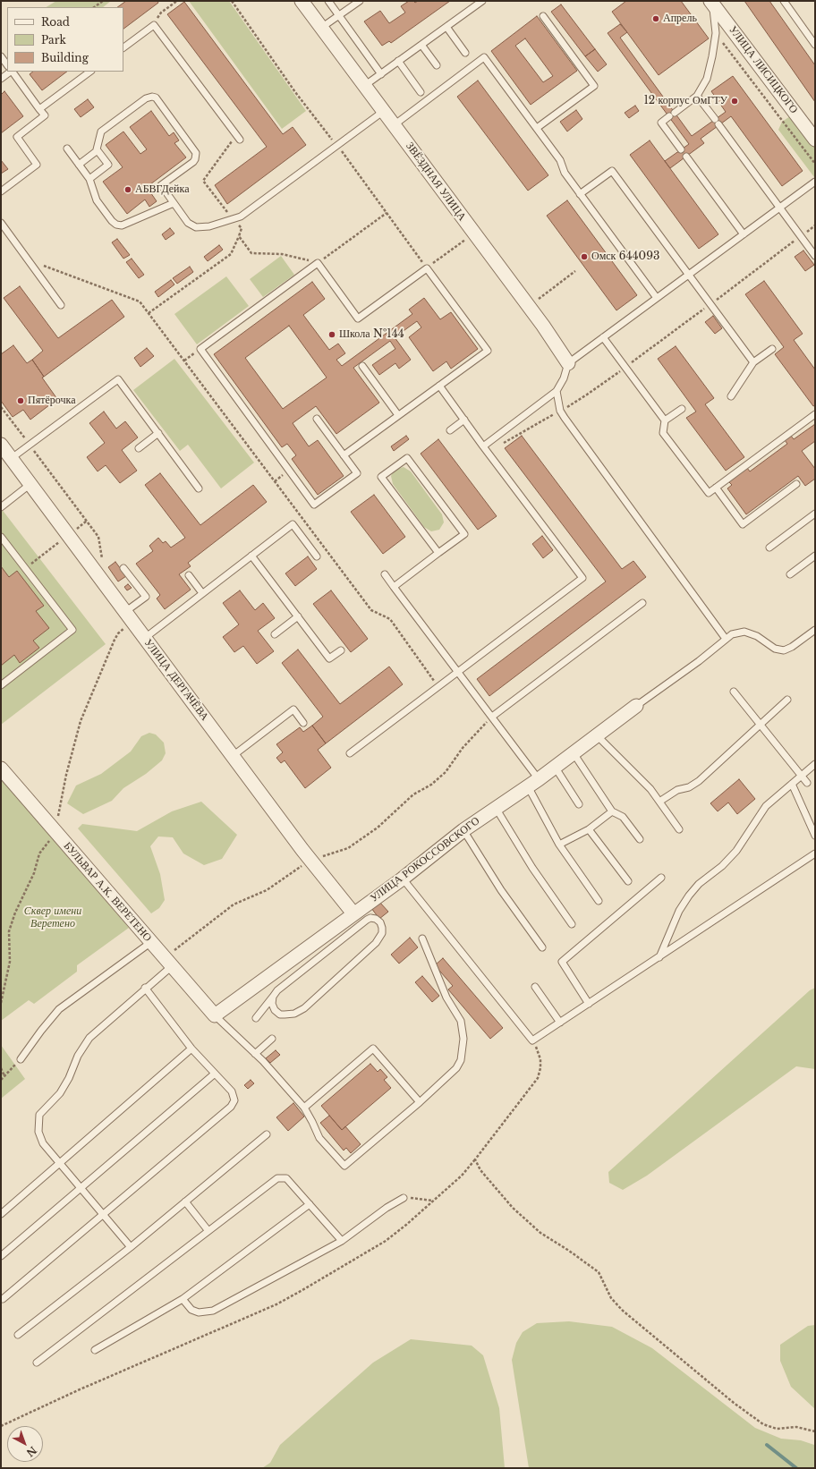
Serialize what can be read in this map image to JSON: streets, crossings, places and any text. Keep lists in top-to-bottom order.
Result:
{
  "streets": {
    "street": [
      "УЛИЦА ЛИСИЦКОГО",
      "ЗВЁЗДНАЯ УЛИЦА",
      "УЛИЦА ДЕРГАЧЁВА",
      "УЛИЦА РОКОССОВСКОГО",
      "БУЛЬВАР А.К. ВЕРЕТЕНО"
    ]
  },
  "crossings": [
    ["УЛИЦА ДЕРГАЧЁВА", "УЛИЦА РОКОССОВСКОГО"],
    ["УЛИЦА РОКОССОВСКОГО", "БУЛЬВАР А.К. ВЕРЕТЕНО"]
  ],
  "parks": ["Сквер имени Веретено"],
  "places": [
    "Апрель",
    "12 корпус ОмГТУ",
    "АБВГДейка",
    "Омск 644093",
    "Школа №144",
    "Пятёрочка"
  ],
  "legend": ["Road", "Park", "Building"],
  "north": "bottom right"
}
